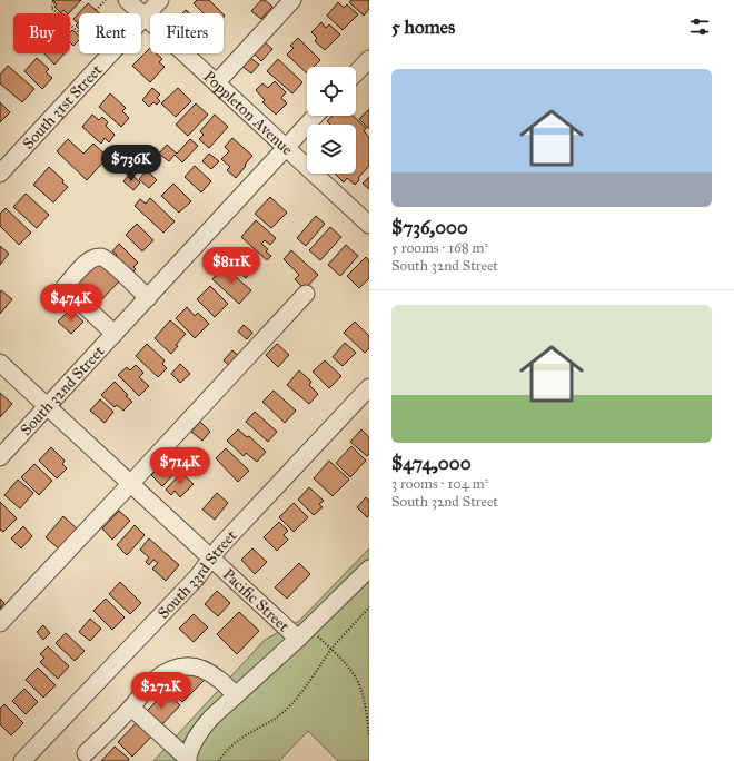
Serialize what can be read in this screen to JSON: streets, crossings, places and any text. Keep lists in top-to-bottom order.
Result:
{
  "streets": {
    "street": [
      "South 31st Street",
      "Poppleton Avenue",
      "South 32nd Street",
      "South 33rd Street",
      "Pacific Street"
    ]
  },
  "crossings": [
    ["South 31st Street", "Poppleton Avenue"],
    ["Poppleton Avenue", "South 32nd Street"],
    ["South 32nd Street", "Pacific Street"],
    ["South 33rd Street", "Pacific Street"]
  ],
  "page": {
    "heading": "5 homes",
    "chip": ["Buy", "Rent", "Filters"],
    "list": [
      {
        "name": "$736,000",
        "note": "5 rooms · 168 m² · South 32nd Street"
      },
      {
        "name": "$474,000",
        "note": "3 rooms · 104 m² · South 32nd Street"
      }
    ],
    "price": [
      "$736K",
      "$811K",
      "$474K",
      "$714K",
      "$272K"
    ]
  }
}
